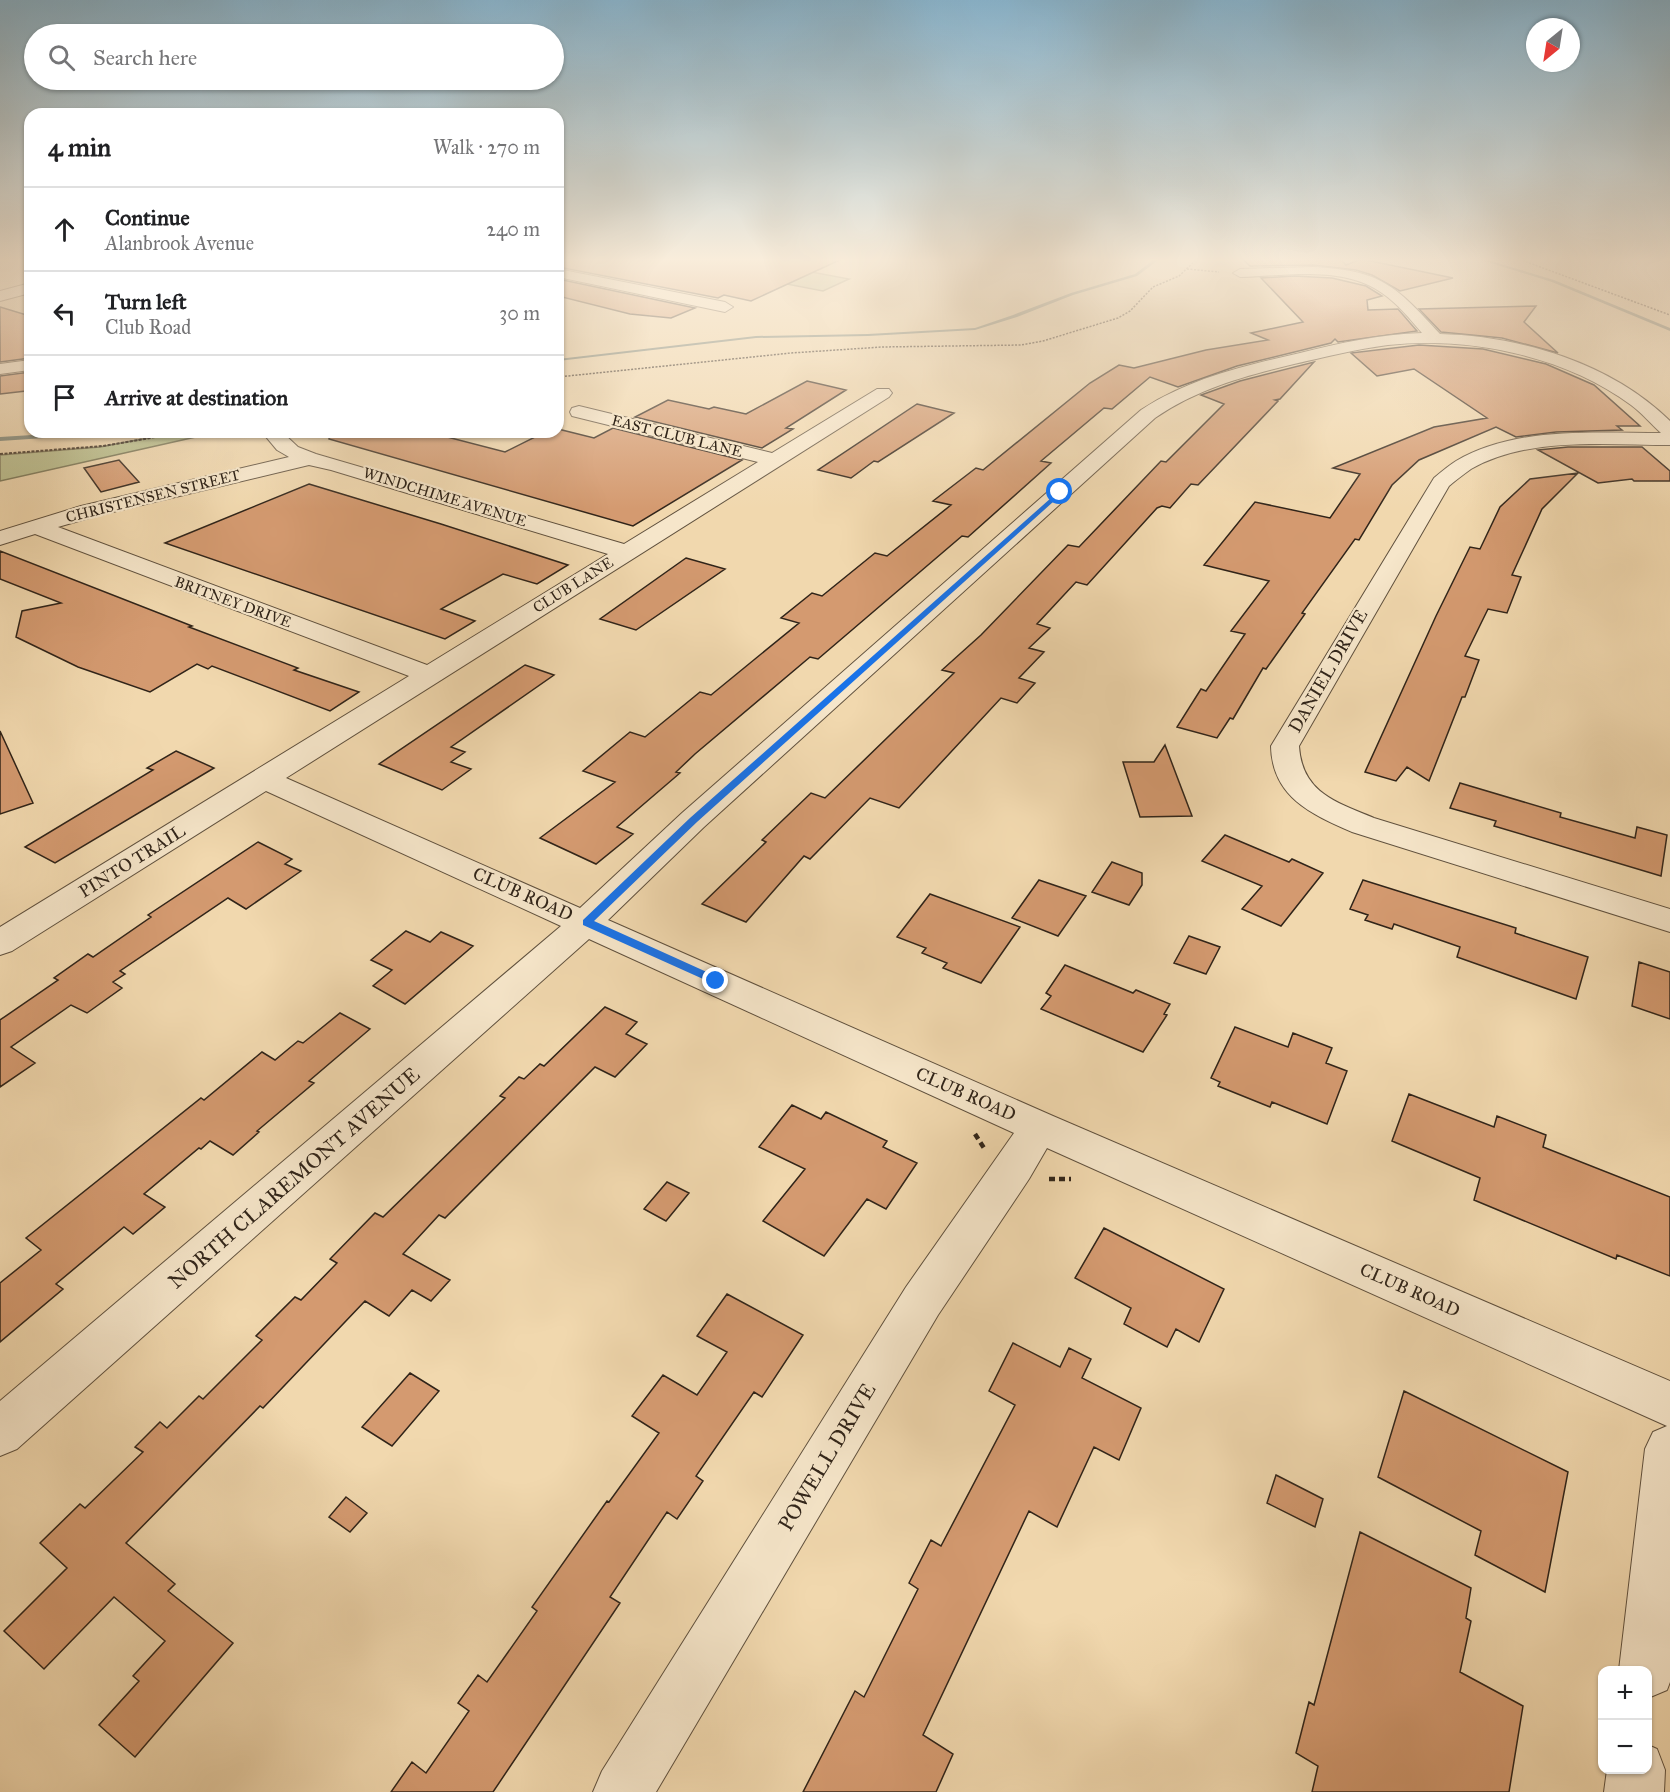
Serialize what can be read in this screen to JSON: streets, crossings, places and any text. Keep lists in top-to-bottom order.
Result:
{
  "streets": {
    "street": [
      "EAST CLUB LANE",
      "CHRISTENSEN STREET",
      "WINDCHIME AVENUE",
      "CLUB LANE",
      "BRITNEY DRIVE",
      "DANIEL DRIVE",
      "PINTO TRAIL",
      "CLUB ROAD",
      "NORTH CLAREMONT AVENUE",
      "POWELL DRIVE"
    ]
  },
  "crossings": [
    ["EAST CLUB LANE", "CLUB LANE"],
    ["CHRISTENSEN STREET", "WINDCHIME AVENUE"],
    ["CHRISTENSEN STREET", "BRITNEY DRIVE"],
    ["WINDCHIME AVENUE", "CLUB LANE"],
    ["CLUB LANE", "BRITNEY DRIVE"],
    ["CLUB LANE", "PINTO TRAIL"],
    ["CLUB LANE", "CLUB ROAD"],
    ["PINTO TRAIL", "CLUB ROAD"],
    ["CLUB ROAD", "NORTH CLAREMONT AVENUE"],
    ["CLUB ROAD", "POWELL DRIVE"]
  ],
  "north": "bottom left",
  "page": {
    "search": "Search here",
    "heading": ["4 min", "Walk · 270 m"],
    "list": [
      ["Continue", "Alanbrook Avenue", "240 m"],
      ["Turn left", "Club Road", "30 m"],
      "Arrive at destination"
    ],
    "map_buttons": ["+", "−"]
  }
}
